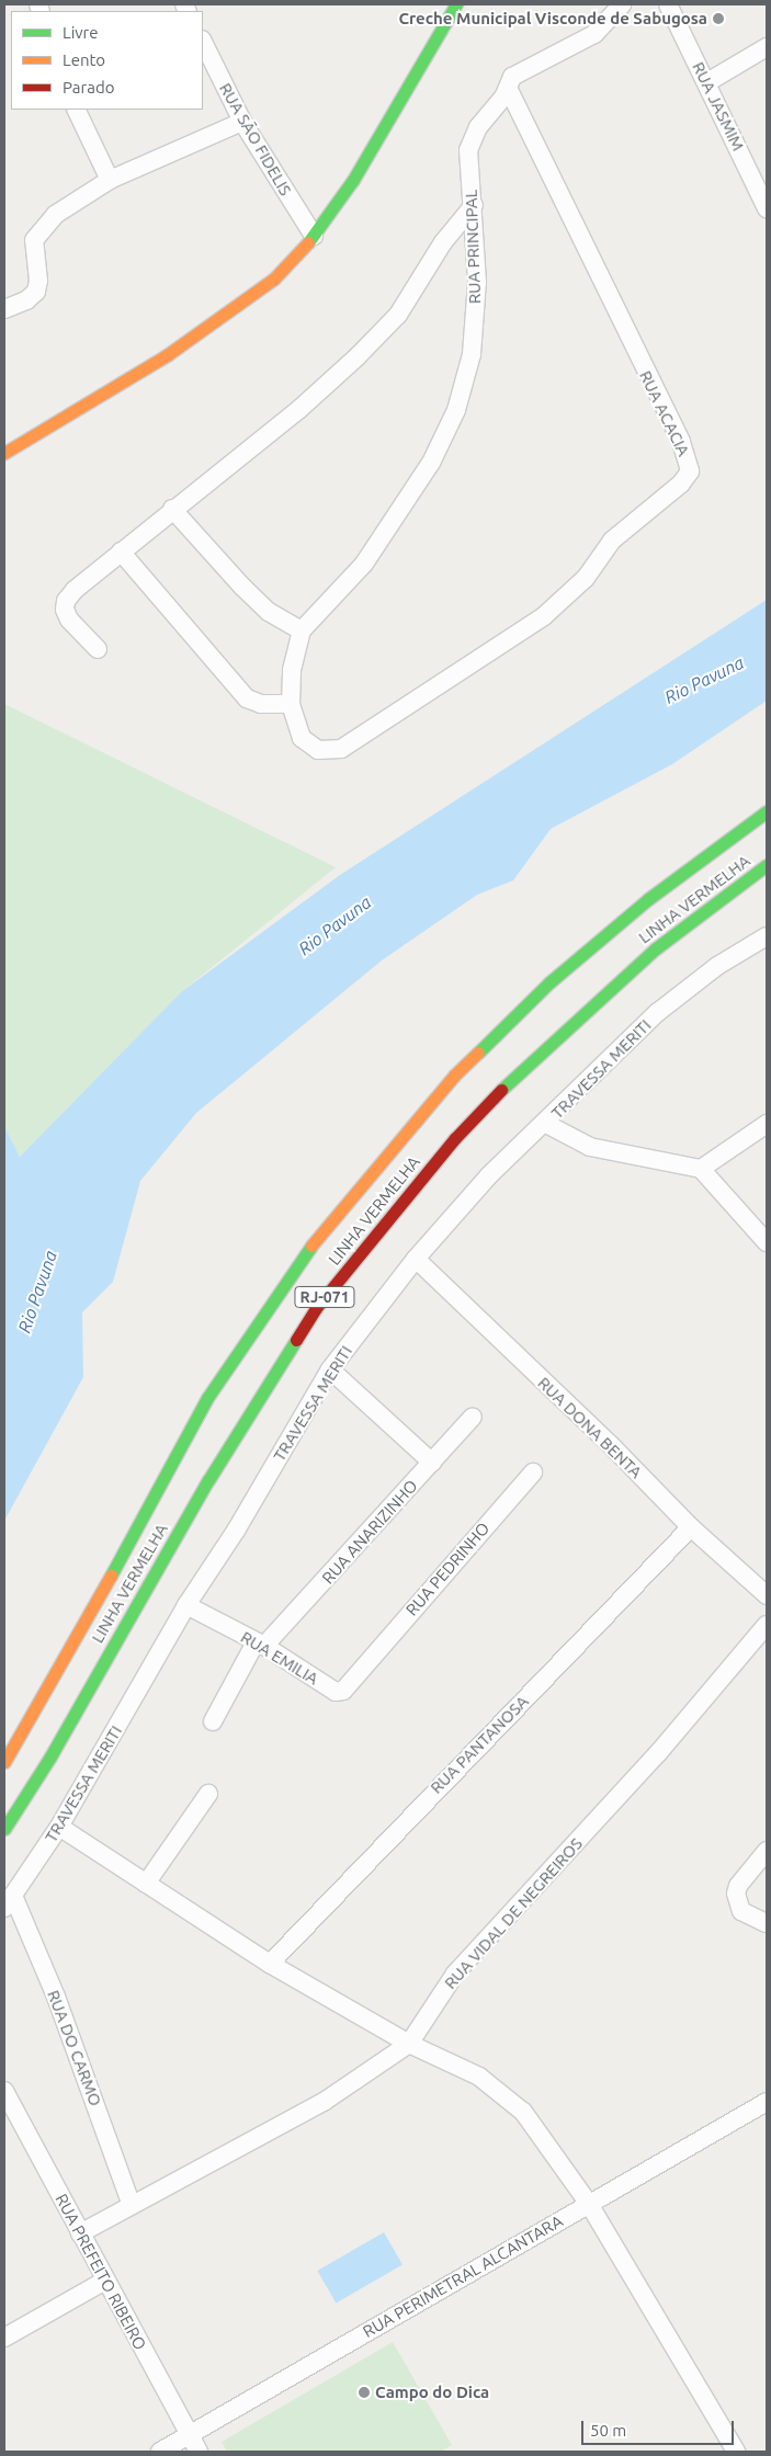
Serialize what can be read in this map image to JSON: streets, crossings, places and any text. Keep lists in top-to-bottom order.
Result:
{
  "streets": {
    "main road": ["LINHA VERMELHA", "RJ-071"],
    "street": [
      "RUA JASMIM",
      "RUA SÃO FIDELIS",
      "RUA PRINCIPAL",
      "RUA ACACIA",
      "TRAVESSA MERITI",
      "RUA DONA BENTA",
      "RUA ANARIZINHO",
      "RUA PEDRINHO",
      "RUA EMILIA",
      "RUA PANTANOSA",
      "RUA VIDAL DE NEGREIROS",
      "RUA DO CARMO",
      "RUA PREFEITO RIBEIRO",
      "RUA PERIMETRAL ALCANTARA"
    ]
  },
  "crossings": [
    ["RUA PRINCIPAL", "RUA ACACIA"],
    ["TRAVESSA MERITI", "RUA DONA BENTA"],
    ["TRAVESSA MERITI", "RUA EMILIA"],
    ["TRAVESSA MERITI", "RUA DO CARMO"],
    ["RUA DONA BENTA", "RUA PANTANOSA"],
    ["RUA ANARIZINHO", "RUA EMILIA"],
    ["RUA PEDRINHO", "RUA EMILIA"],
    ["RUA VIDAL DE NEGREIROS", "RUA DO CARMO"],
    ["RUA VIDAL DE NEGREIROS", "RUA PREFEITO RIBEIRO"],
    ["RUA PREFEITO RIBEIRO", "RUA PERIMETRAL ALCANTARA"]
  ],
  "water": ["Rio Pavuna"],
  "places": ["Creche Municipal Visconde de Sabugosa", "Campo do Dica"],
  "legend": ["Livre", "Lento", "Parado"],
  "scale_bar": "50 m"
}
